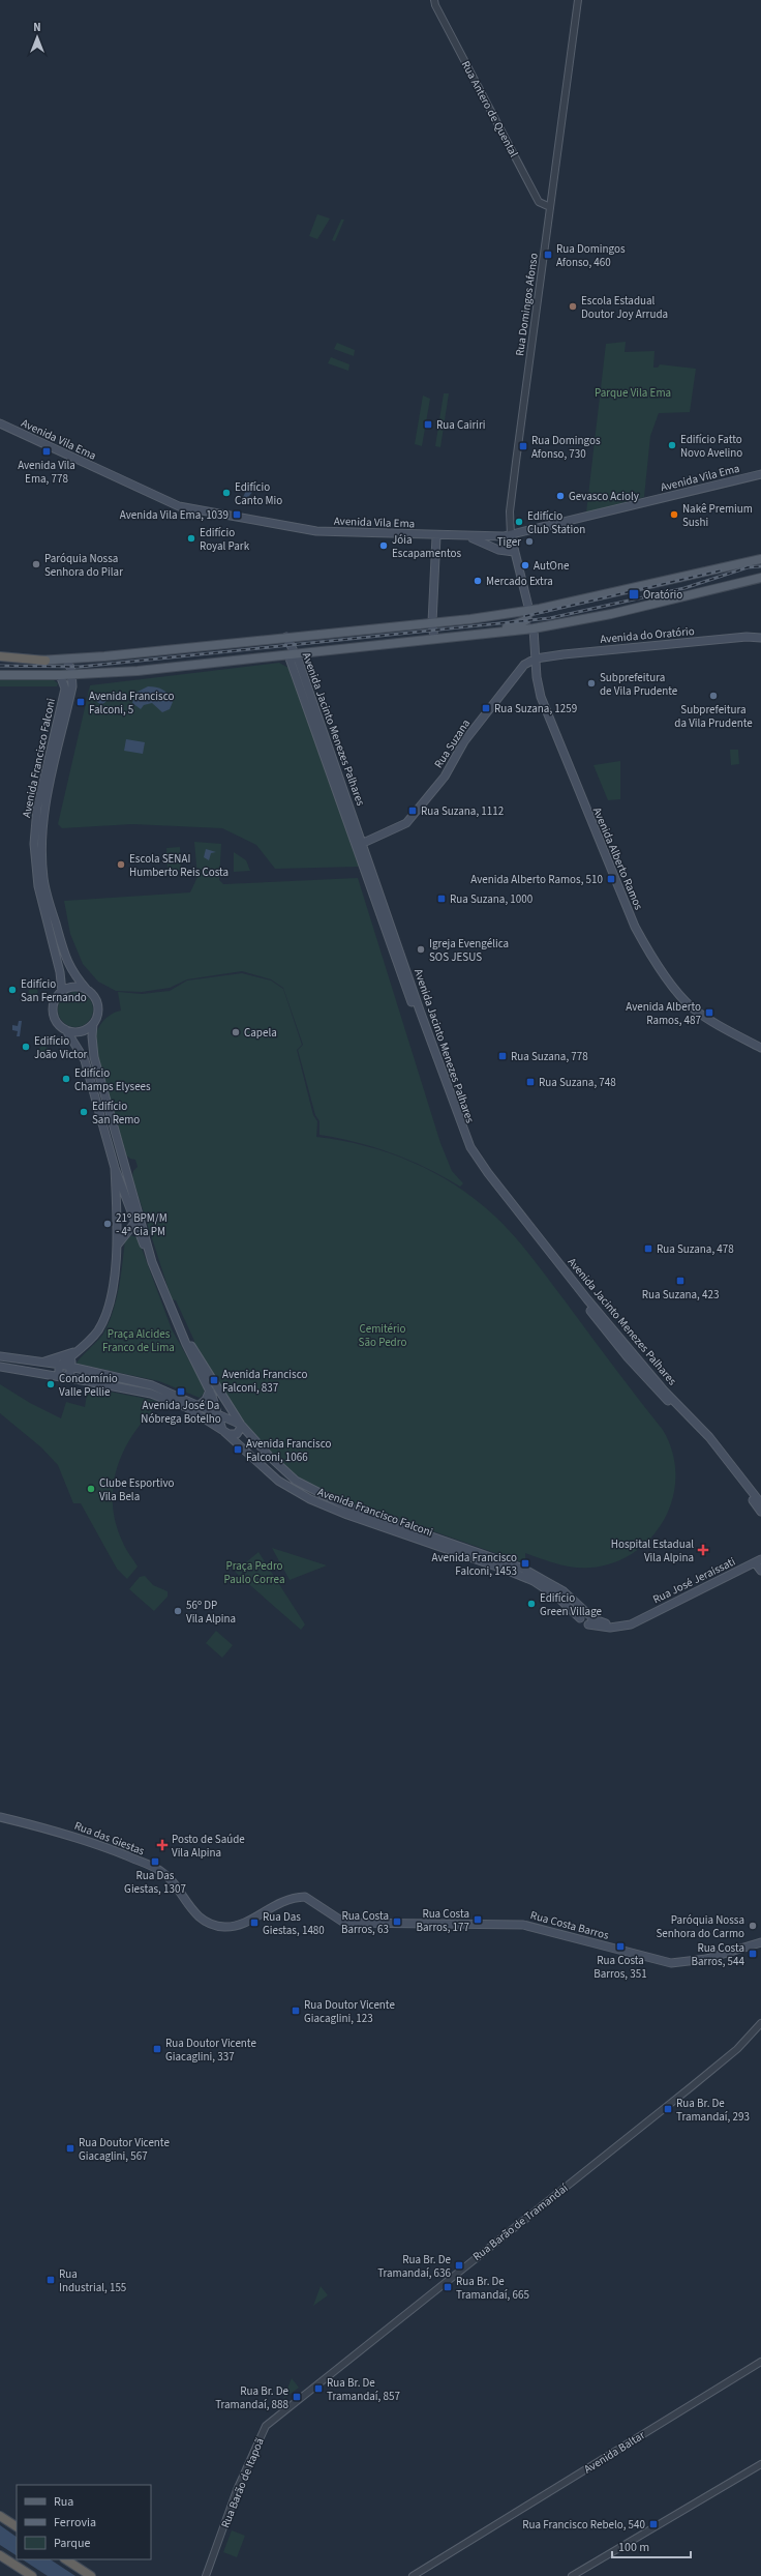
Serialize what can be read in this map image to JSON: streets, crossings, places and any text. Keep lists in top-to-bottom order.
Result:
{
  "streets": {
    "main road": [
      "Rua Domingos Afonso",
      "Avenida Vila Ema",
      "Avenida do Oratório",
      "Avenida Jacinto Menezes Palhares",
      "Rua Suzana",
      "Avenida Francisco Falconi",
      "Avenida Alberto Ramos",
      "Rua José Jeraissati",
      "Rua das Giestas",
      "Rua Costa Barros"
    ],
    "street": [
      "Rua Antero de Quental",
      "Rua Barão de Tramandaí",
      "Avenida Baltar",
      "Rua Barão de Itapoã"
    ]
  },
  "crossings": [
    ["Rua Antero de Quental", "Rua Domingos Afonso"],
    ["Rua Domingos Afonso", "Avenida Vila Ema"],
    ["Avenida do Oratório", "Rua Suzana"],
    ["Avenida do Oratório", "Avenida Alberto Ramos"],
    ["Avenida Jacinto Menezes Palhares", "Rua Suzana"],
    ["Rua Suzana", "Avenida Alberto Ramos"],
    ["Avenida Francisco Falconi", "Rua José Jeraissati"],
    ["Rua das Giestas", "Rua Costa Barros"],
    ["Rua Barão de Tramandaí", "Rua Barão de Itapoã"]
  ],
  "parks": [
    "Parque Vila Ema",
    "Cemitério São Pedro",
    "Praça Alcides Franco de Lima",
    "Praça Pedro Paulo Correa"
  ],
  "places": {
    "transit": [
      "Rua Domingos Afonso, 460",
      "Rua Cairiri",
      "Rua Domingos Afonso, 730",
      "Avenida Vila Ema, 778",
      "Avenida Vila Ema, 1039",
      "Oratório",
      "Avenida Francisco Falconi, 5",
      "Rua Suzana, 1259",
      "Rua Suzana, 1112",
      "Avenida Alberto Ramos, 510",
      "Rua Suzana, 1000",
      "Avenida Alberto Ramos, 487",
      "Rua Suzana, 778",
      "Rua Suzana, 748",
      "Rua Suzana, 478",
      "Rua Suzana, 423",
      "Avenida Francisco Falconi, 837",
      "Avenida José Da Nóbrega Botelho",
      "Avenida Francisco Falconi, 1066",
      "Avenida Francisco Falconi, 1453",
      "Rua Das Giestas, 1307",
      "Rua Costa Barros, 177",
      "Rua Costa Barros, 63",
      "Rua Das Giestas, 1480",
      "Rua Costa Barros, 351",
      "Rua Costa Barros, 544",
      "Rua Doutor Vicente Giacaglini, 123",
      "Rua Doutor Vicente Giacaglini, 337",
      "Rua Br. De Tramandaí, 293",
      "Rua Doutor Vicente Giacaglini, 567",
      "Rua Br. De Tramandaí, 636",
      "Rua Industrial, 155",
      "Rua Br. De Tramandaí, 665",
      "Rua Br. De Tramandaí, 857",
      "Rua Br. De Tramandaí, 888",
      "Rua Francisco Rebelo, 540"
    ],
    "other": [
      "Escola Estadual Doutor Joy Arruda",
      "Edifício Fatto Novo Avelino",
      "Edifício Canto Mio",
      "Gevasco Acioly",
      "Nakê Premium Sushi",
      "Edifício Club Station",
      "Edifício Royal Park",
      "Tiger",
      "Jóia Escapamentos",
      "Paróquia Nossa Senhora do Pilar",
      "AutOne",
      "Mercado Extra",
      "Subprefeitura de Vila Prudente",
      "Subprefeitura da Vila Prudente",
      "Escola SENAI Humberto Reis Costa",
      "Igreja Evengélica SOS JESUS",
      "Edifício San Fernando",
      "Capela",
      "Edifício João Victor",
      "Edifício Champs Elysees",
      "Edifício San Remo",
      "21º BPM/M - 4ª Cia PM",
      "Condomínio Valle Pellie",
      "Clube Esportivo Vila Bela",
      "Edifício Green Village",
      "56º DP Vila Alpina",
      "Paróquia Nossa Senhora do Carmo"
    ],
    "health": ["Hospital Estadual Vila Alpina", "Posto de Saúde Vila Alpina"]
  },
  "legend": ["Rua", "Ferrovia", "Parque"],
  "scale_bar": "100 m",
  "north": "top"
}
